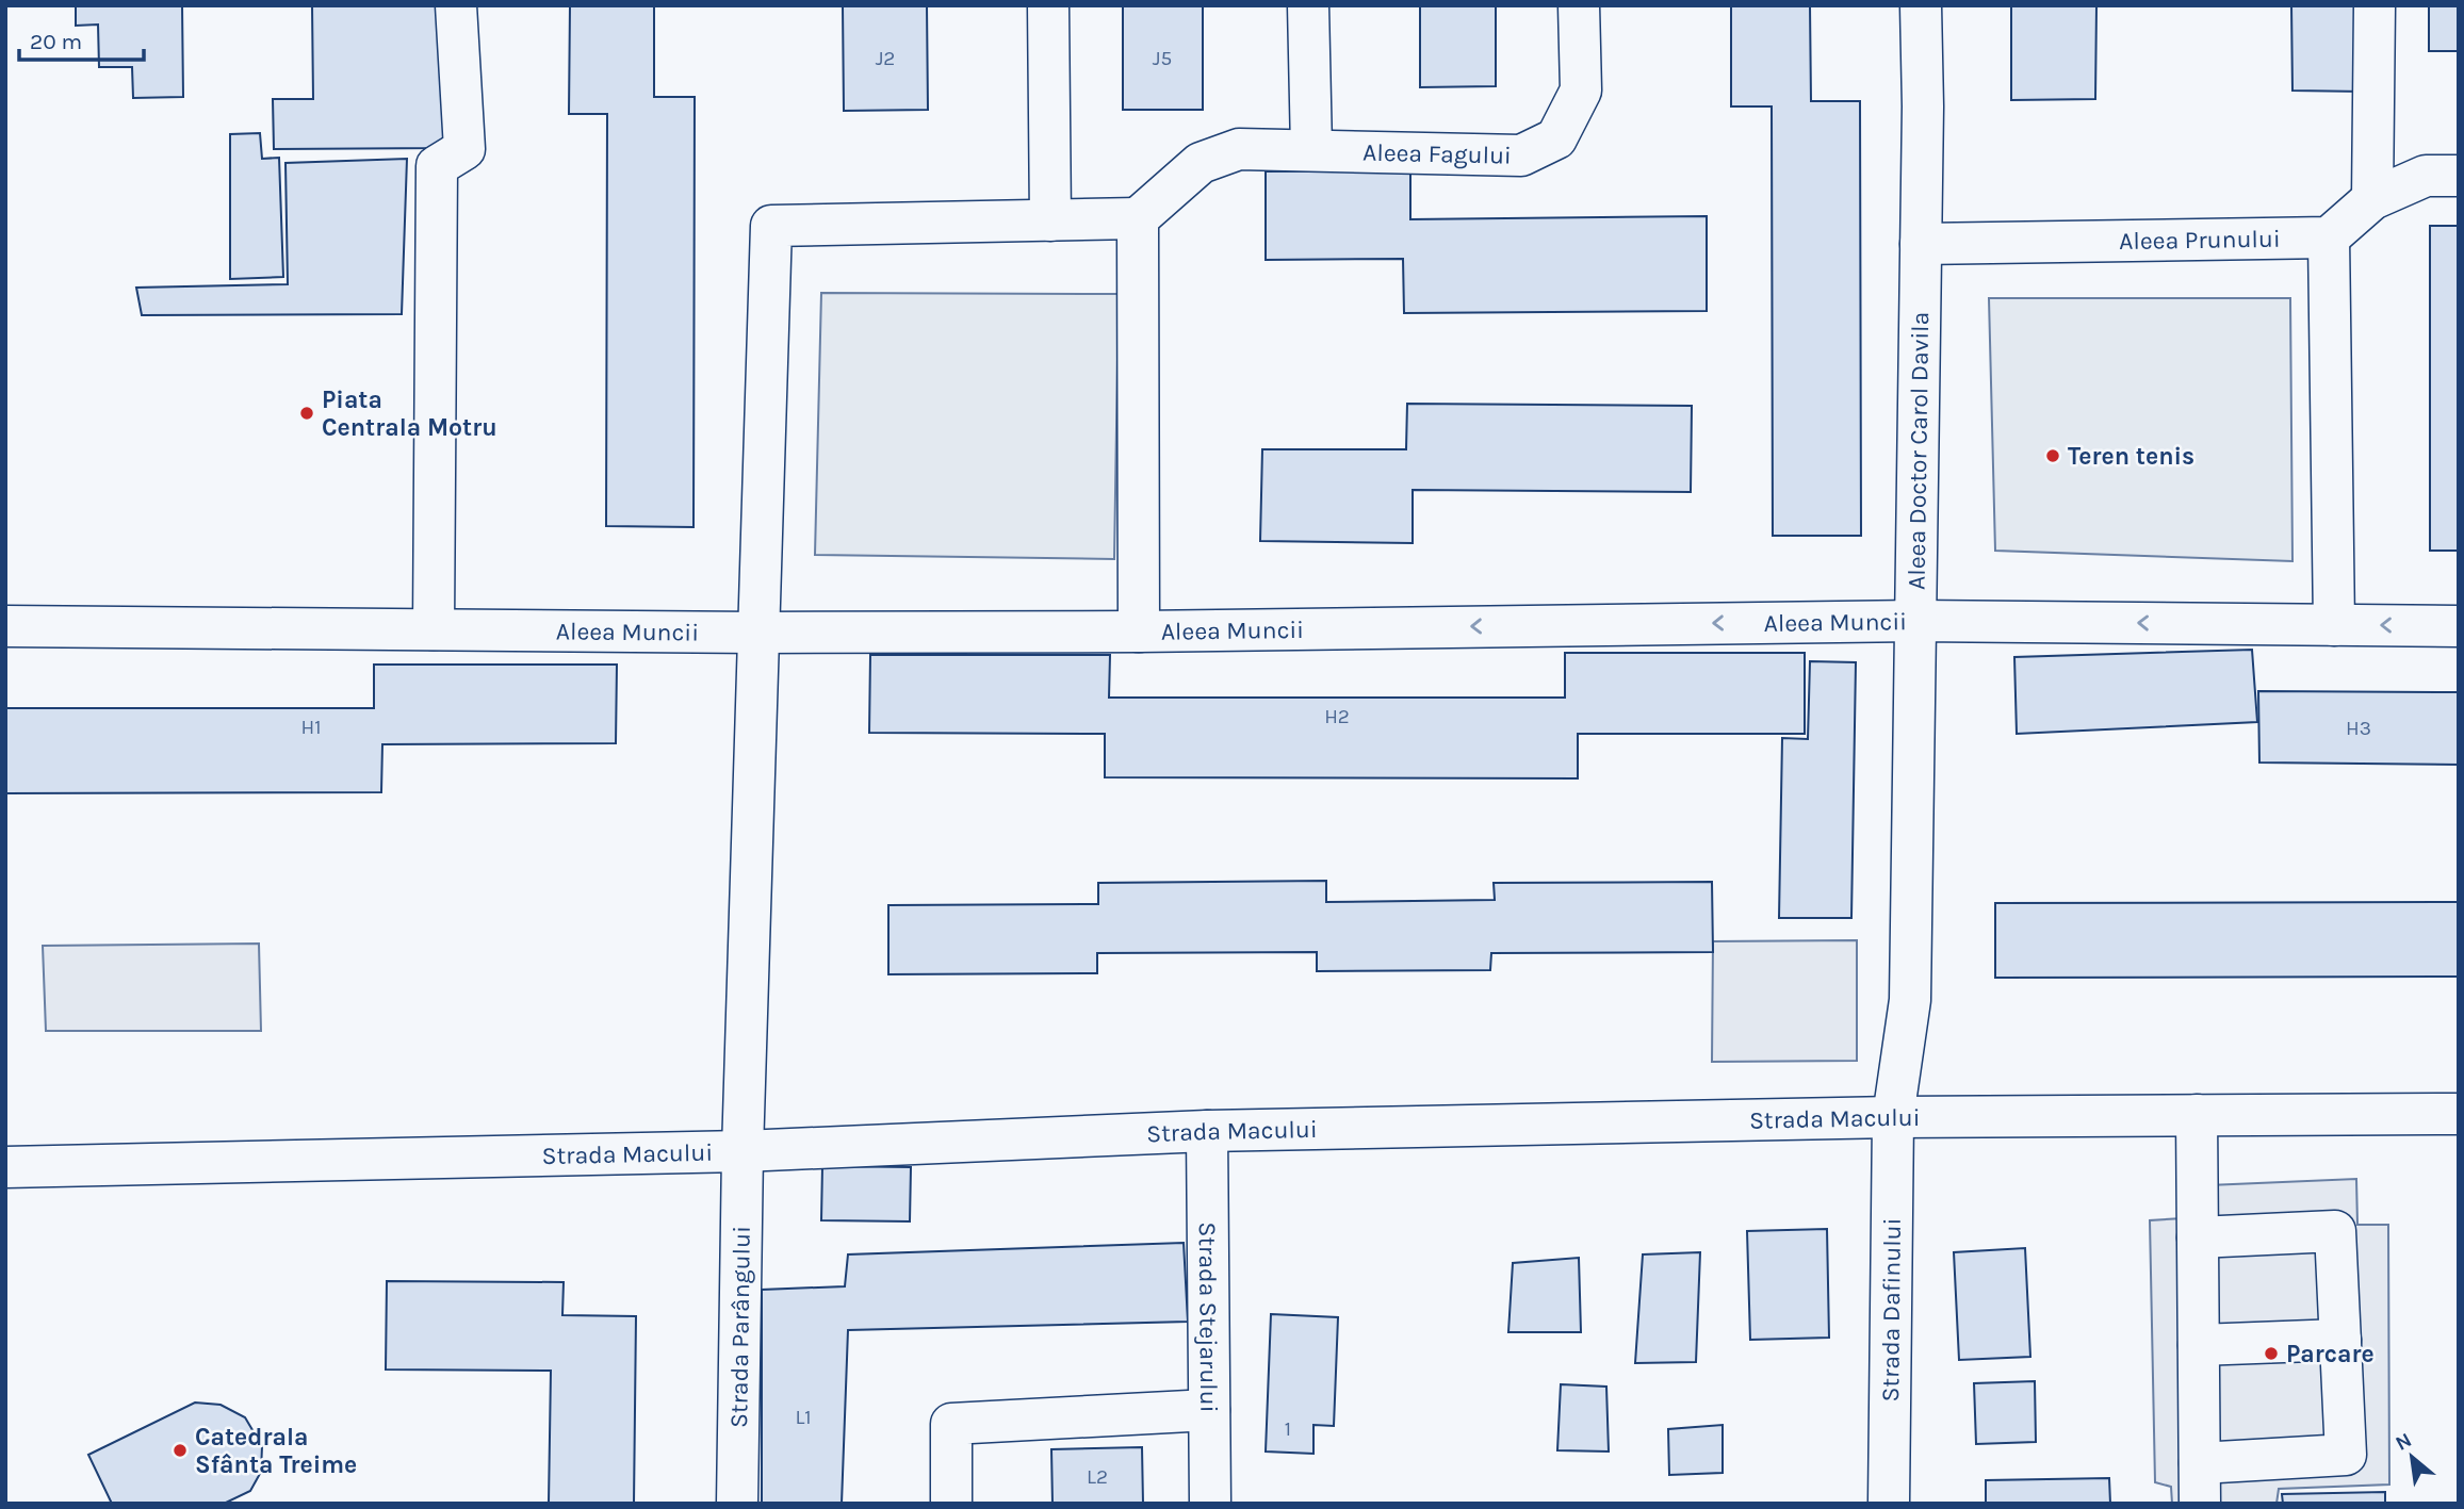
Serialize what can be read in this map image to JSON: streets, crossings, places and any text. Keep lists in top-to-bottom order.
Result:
{
  "streets": {
    "street": [
      "Aleea Fagului",
      "Aleea Prunului",
      "Aleea Doctor Carol Davila",
      "Aleea Muncii",
      "Strada Macului",
      "Strada Dafinului",
      "Strada Stejarului",
      "Strada Parângului"
    ]
  },
  "crossings": [
    ["Aleea Prunului", "Aleea Doctor Carol Davila"],
    ["Aleea Doctor Carol Davila", "Aleea Muncii"],
    ["Aleea Doctor Carol Davila", "Strada Macului"],
    ["Aleea Doctor Carol Davila", "Strada Dafinului"],
    ["Aleea Muncii", "Strada Parângului"],
    ["Strada Macului", "Strada Dafinului"],
    ["Strada Macului", "Strada Stejarului"],
    ["Strada Macului", "Strada Parângului"]
  ],
  "one_way": ["Aleea Muncii"],
  "places": [
    "Piata Centrala Motru",
    "Teren tenis",
    "Parcare",
    "Catedrala Sfânta Treime"
  ],
  "house_numbers": [
    "J2",
    "J5",
    "H2",
    "H1",
    "H3",
    "L1",
    "1",
    "L2"
  ],
  "scale_bar": "20 m",
  "north": "top left"
}
